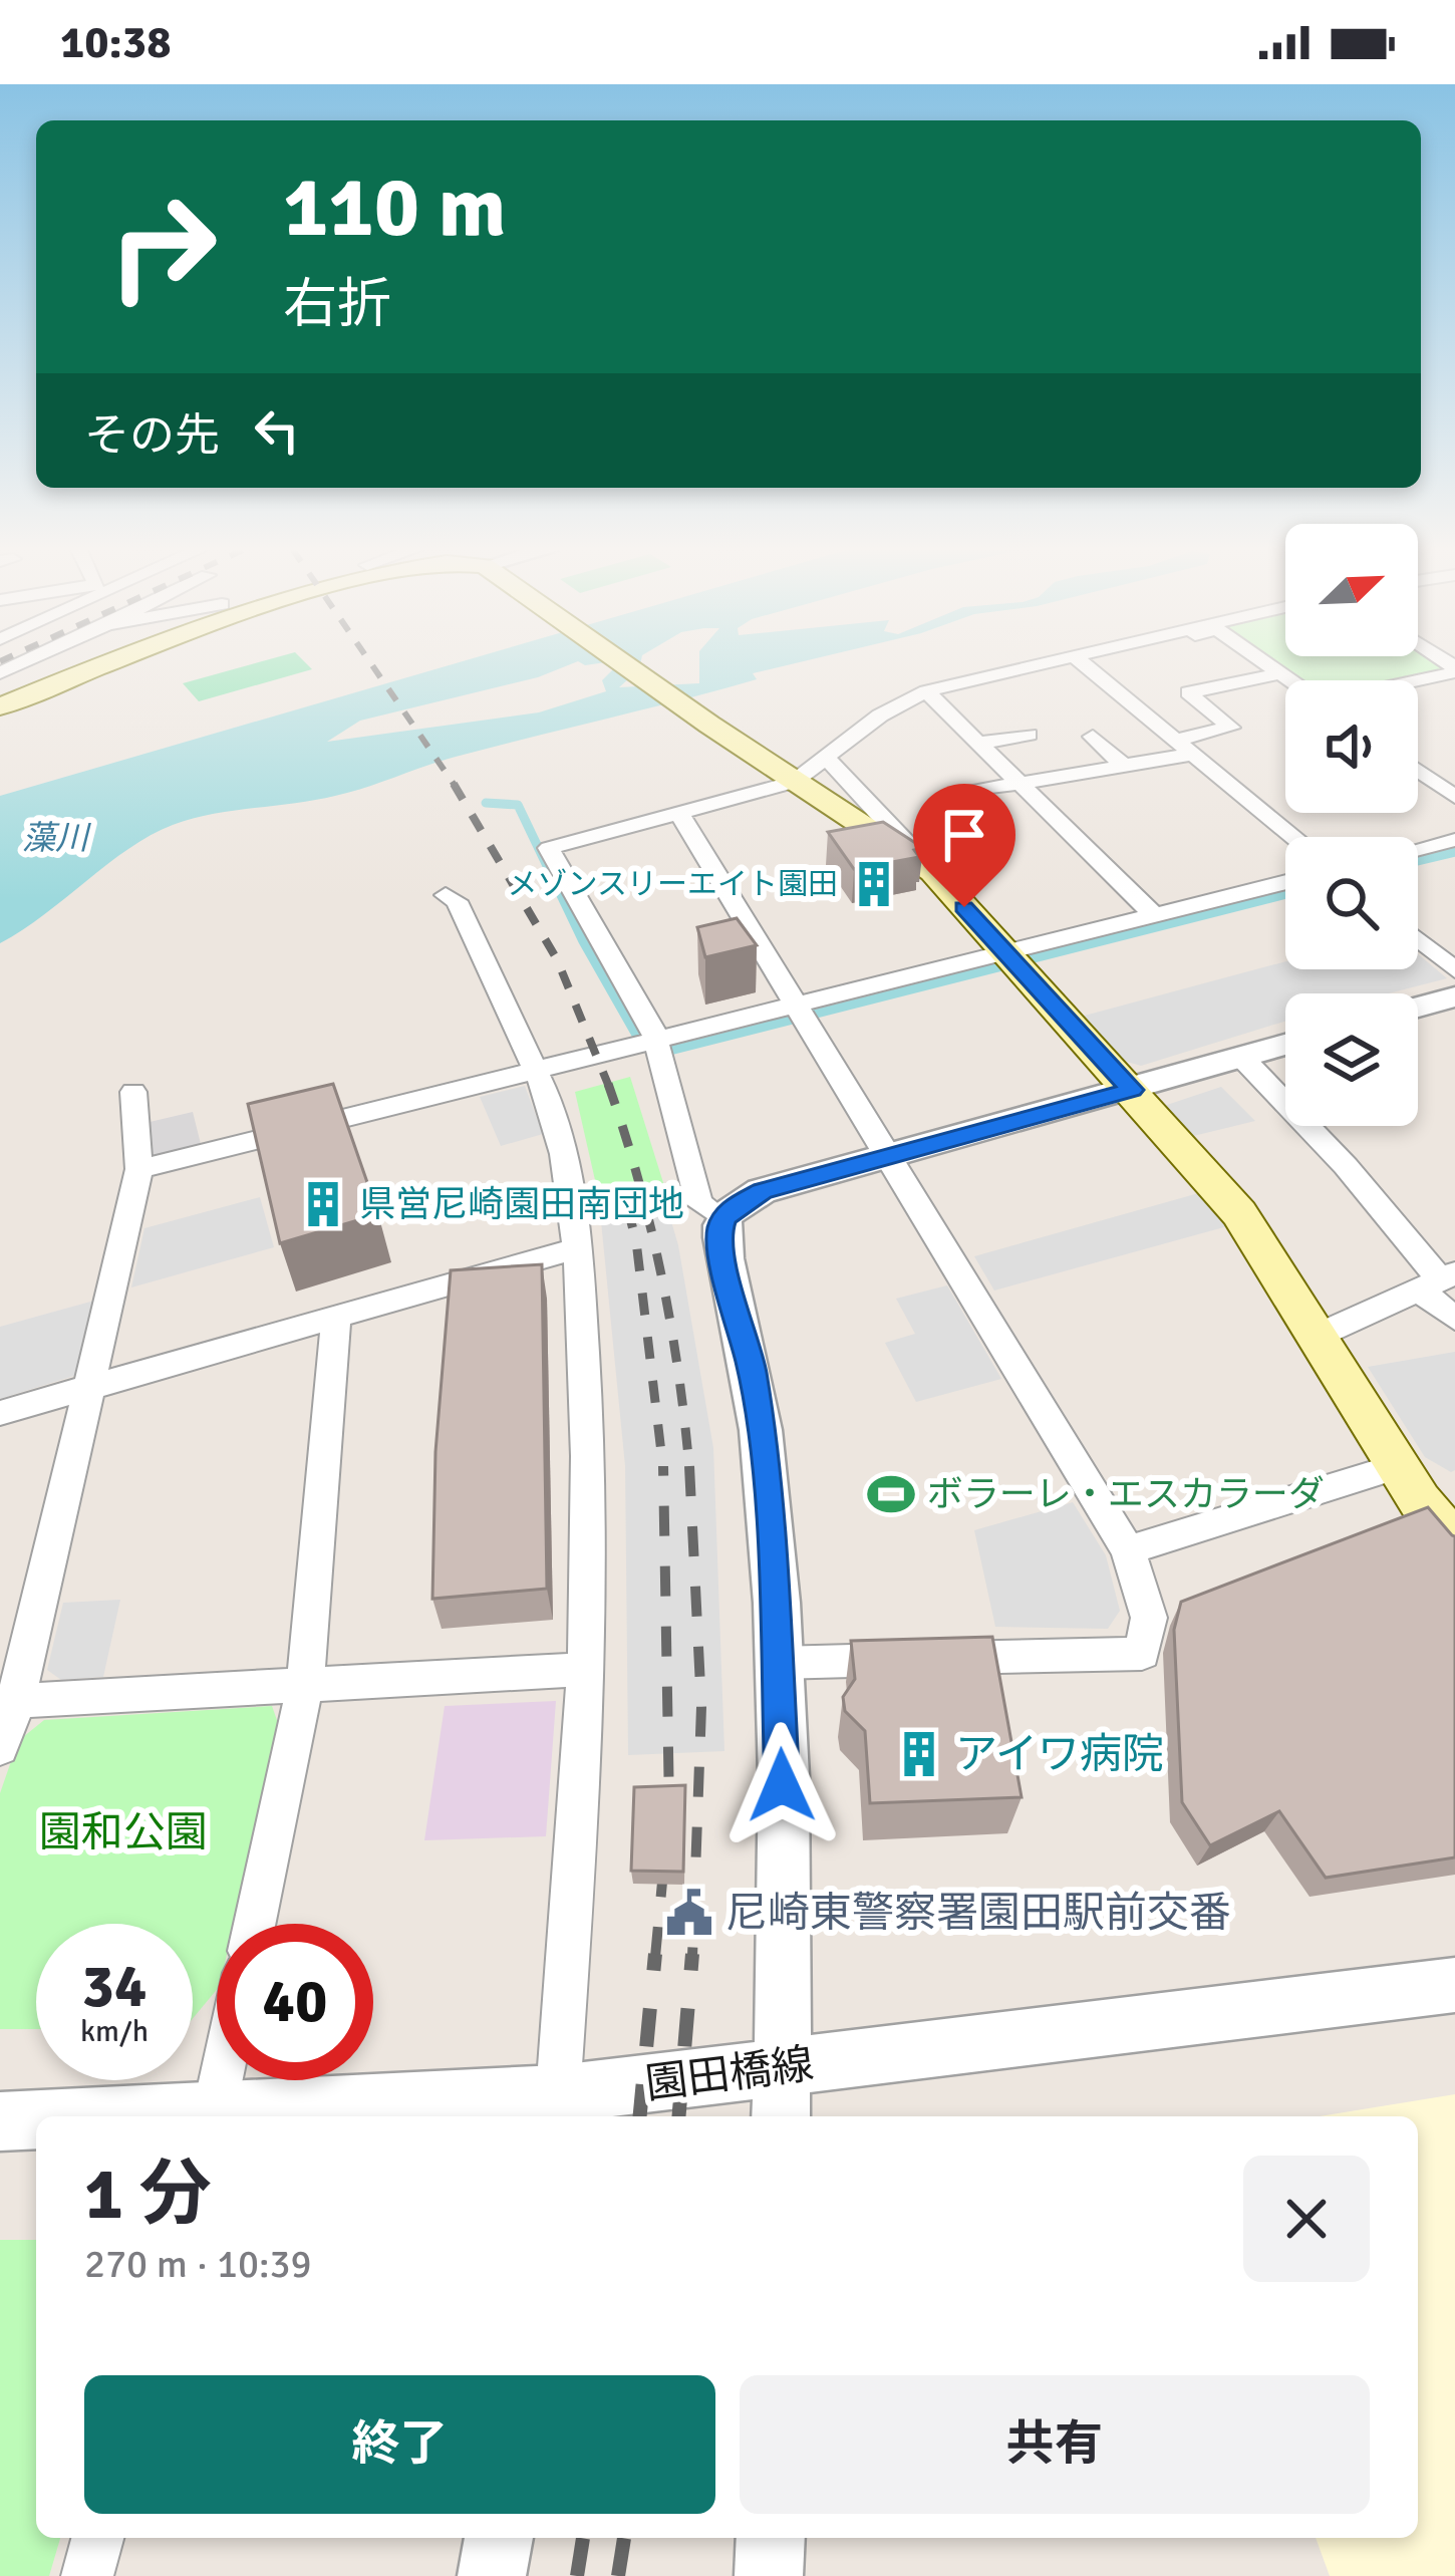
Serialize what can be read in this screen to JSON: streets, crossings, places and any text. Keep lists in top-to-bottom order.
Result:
{
  "streets": {
    "street": ["園田橋線"]
  },
  "water": ["藻川"],
  "parks": ["園和公園"],
  "places": {
    "building": ["メゾンスリーエイト園田", "県営尼崎園田南団地", "アイワ病院"],
    "sports": ["ボラーレ・エスカラーダ"],
    "public building": ["尼崎東警察署園田駅前交番"]
  },
  "north": "top right",
  "page": {
    "status": "10:38",
    "turn": ["110 m", "右折"],
    "then": "その先",
    "speed": "34 km/h",
    "limit": "40",
    "heading": ["1 分", "270 m · 10:39"],
    "buttons": ["終了", "共有"]
  }
}
